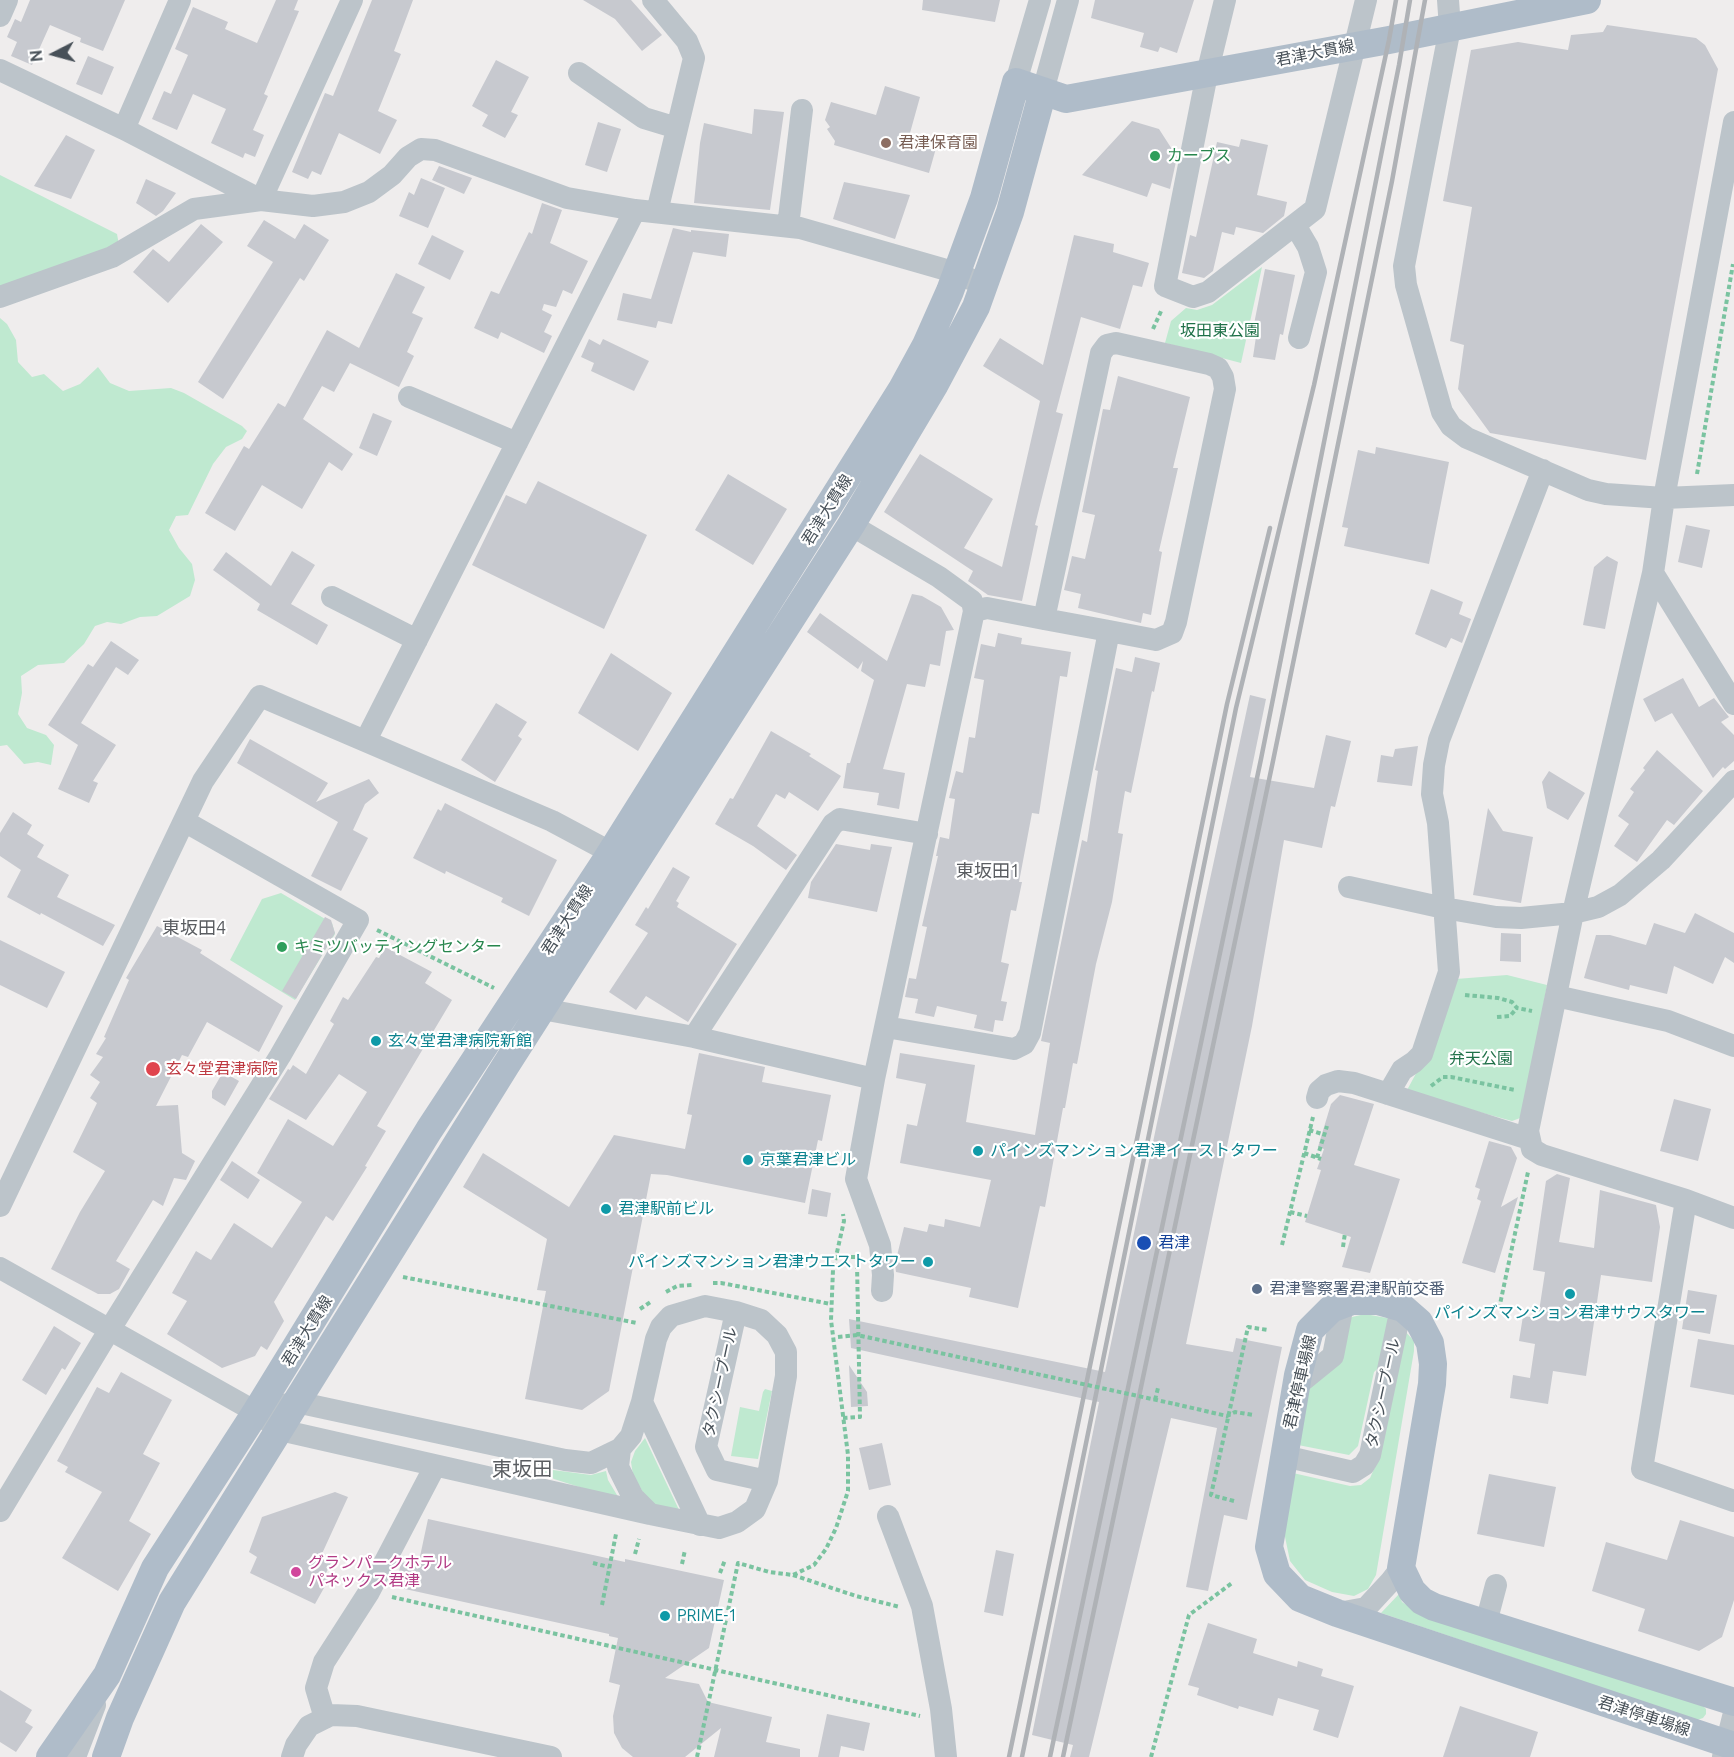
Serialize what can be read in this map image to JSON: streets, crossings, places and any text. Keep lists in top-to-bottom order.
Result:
{
  "streets": {
    "main road": ["君津大貫線", "君津停車場線"],
    "street": ["タクシープール"]
  },
  "crossings": [
    ["タクシープール", "君津停車場線"]
  ],
  "districts": ["東坂田1", "東坂田4", "東坂田"],
  "parks": ["坂田東公園", "弁天公園"],
  "places": [
    "君津保育園",
    "カーブス",
    "キミツバッティングセンター",
    "玄々堂君津病院新館",
    "玄々堂君津病院",
    "パインズマンション君津イーストタワー",
    "京葉君津ビル",
    "君津駅前ビル",
    "君津",
    "パインズマンション君津ウエストタワー",
    "君津警察署君津駅前交番",
    "パインズマンション君津サウスタワー",
    "グランパークホテル パネックス君津",
    "PRIME-1"
  ],
  "north": "left"
}
